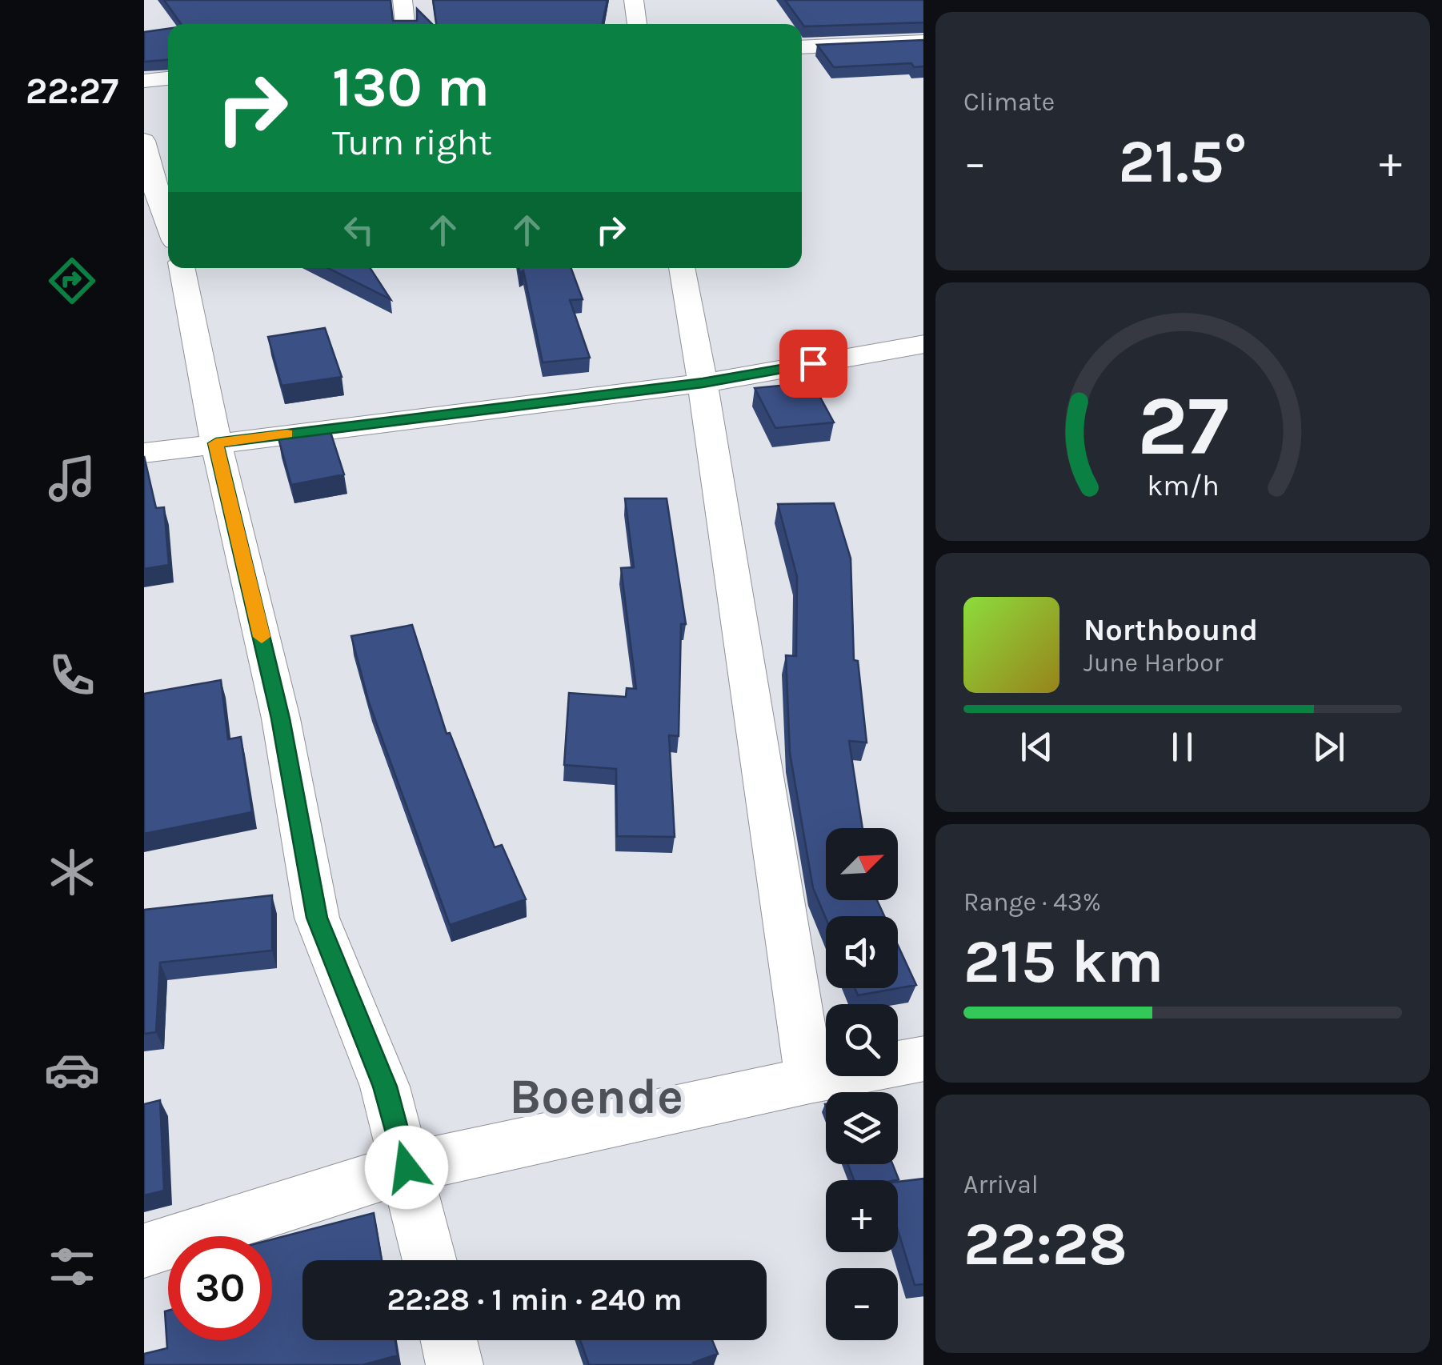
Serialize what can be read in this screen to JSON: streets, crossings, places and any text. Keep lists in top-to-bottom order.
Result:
{
  "districts": ["Boende"],
  "north": "top right",
  "page": {
    "tabs": "22:27",
    "tile": [
      "Climate",
      ["Range · 43%", "215 km"],
      ["Arrival", "22:28"]
    ],
    "turn": ["130 m", "Turn right"],
    "heat": ["−", "21.5°", "+"],
    "song": ["Northbound", "June Harbor"],
    "map_buttons": ["+", "−"],
    "limit": "30",
    "trip": "22:28 · 1 min · 240 m",
    "gauge": ["27", "km/h"]
  }
}
